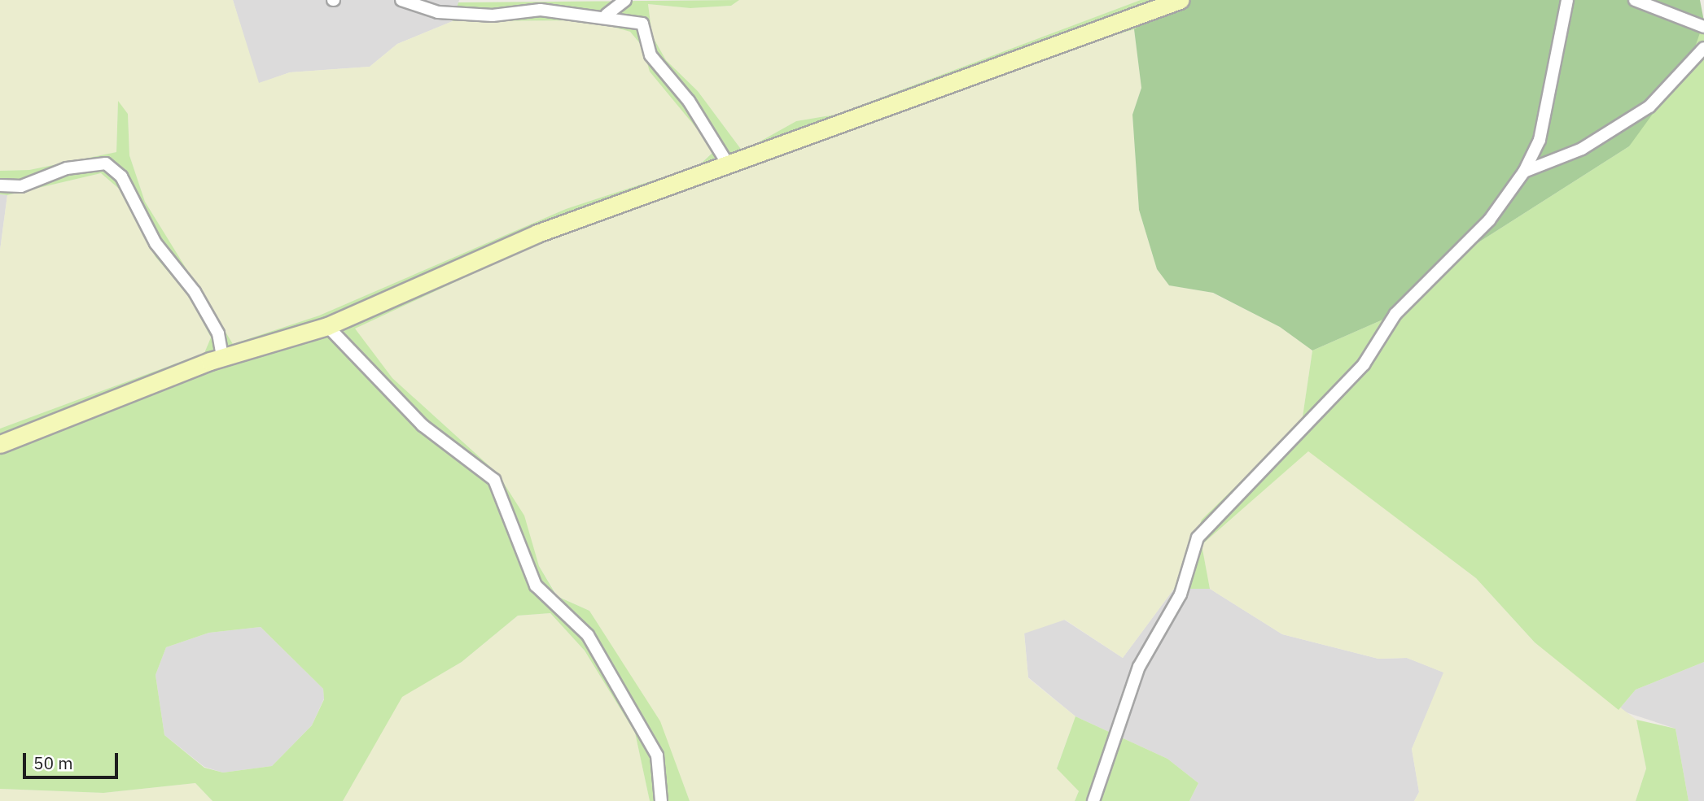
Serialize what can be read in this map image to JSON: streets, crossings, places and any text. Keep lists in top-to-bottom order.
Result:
{
  "scale_bar": "50 m"
}
